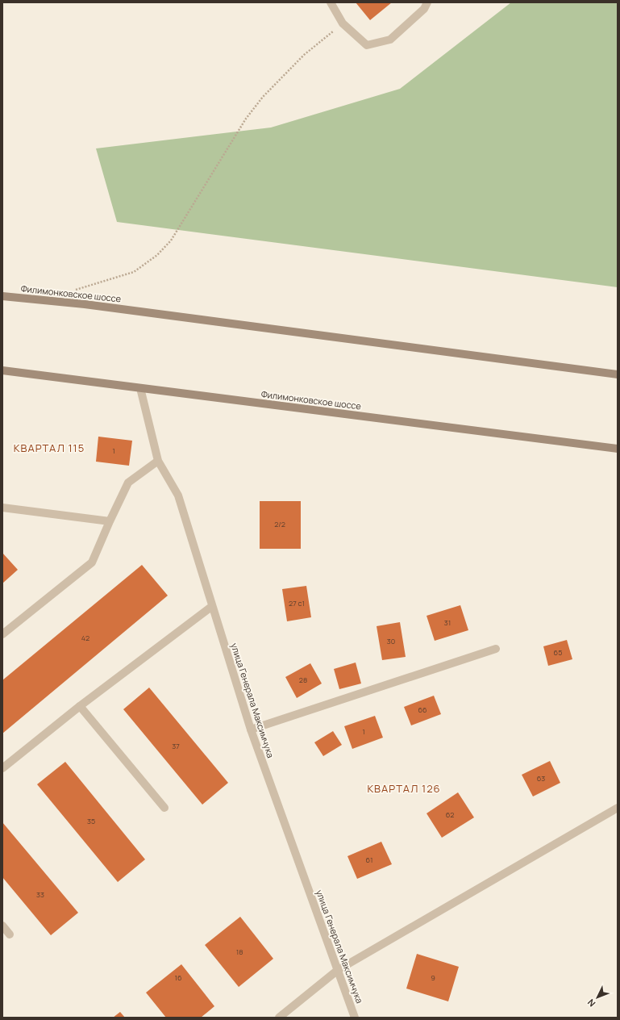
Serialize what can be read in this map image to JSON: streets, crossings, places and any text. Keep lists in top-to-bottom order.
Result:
{
  "streets": {
    "main road": ["Филимонковское шоссе"],
    "street": ["улица Генерала Максимчука"]
  },
  "crossings": [
    ["Филимонковское шоссе", "улица Генерала Максимчука"]
  ],
  "districts": ["КВАРТАЛ 115", "КВАРТАЛ 126"],
  "house_numbers": [
    "1",
    "2/2",
    "27 с1",
    "31",
    "42",
    "30",
    "65",
    "28",
    "66",
    "1",
    "37",
    "63",
    "62",
    "35",
    "61",
    "33",
    "18",
    "16",
    "9"
  ],
  "north": "bottom left"
}
